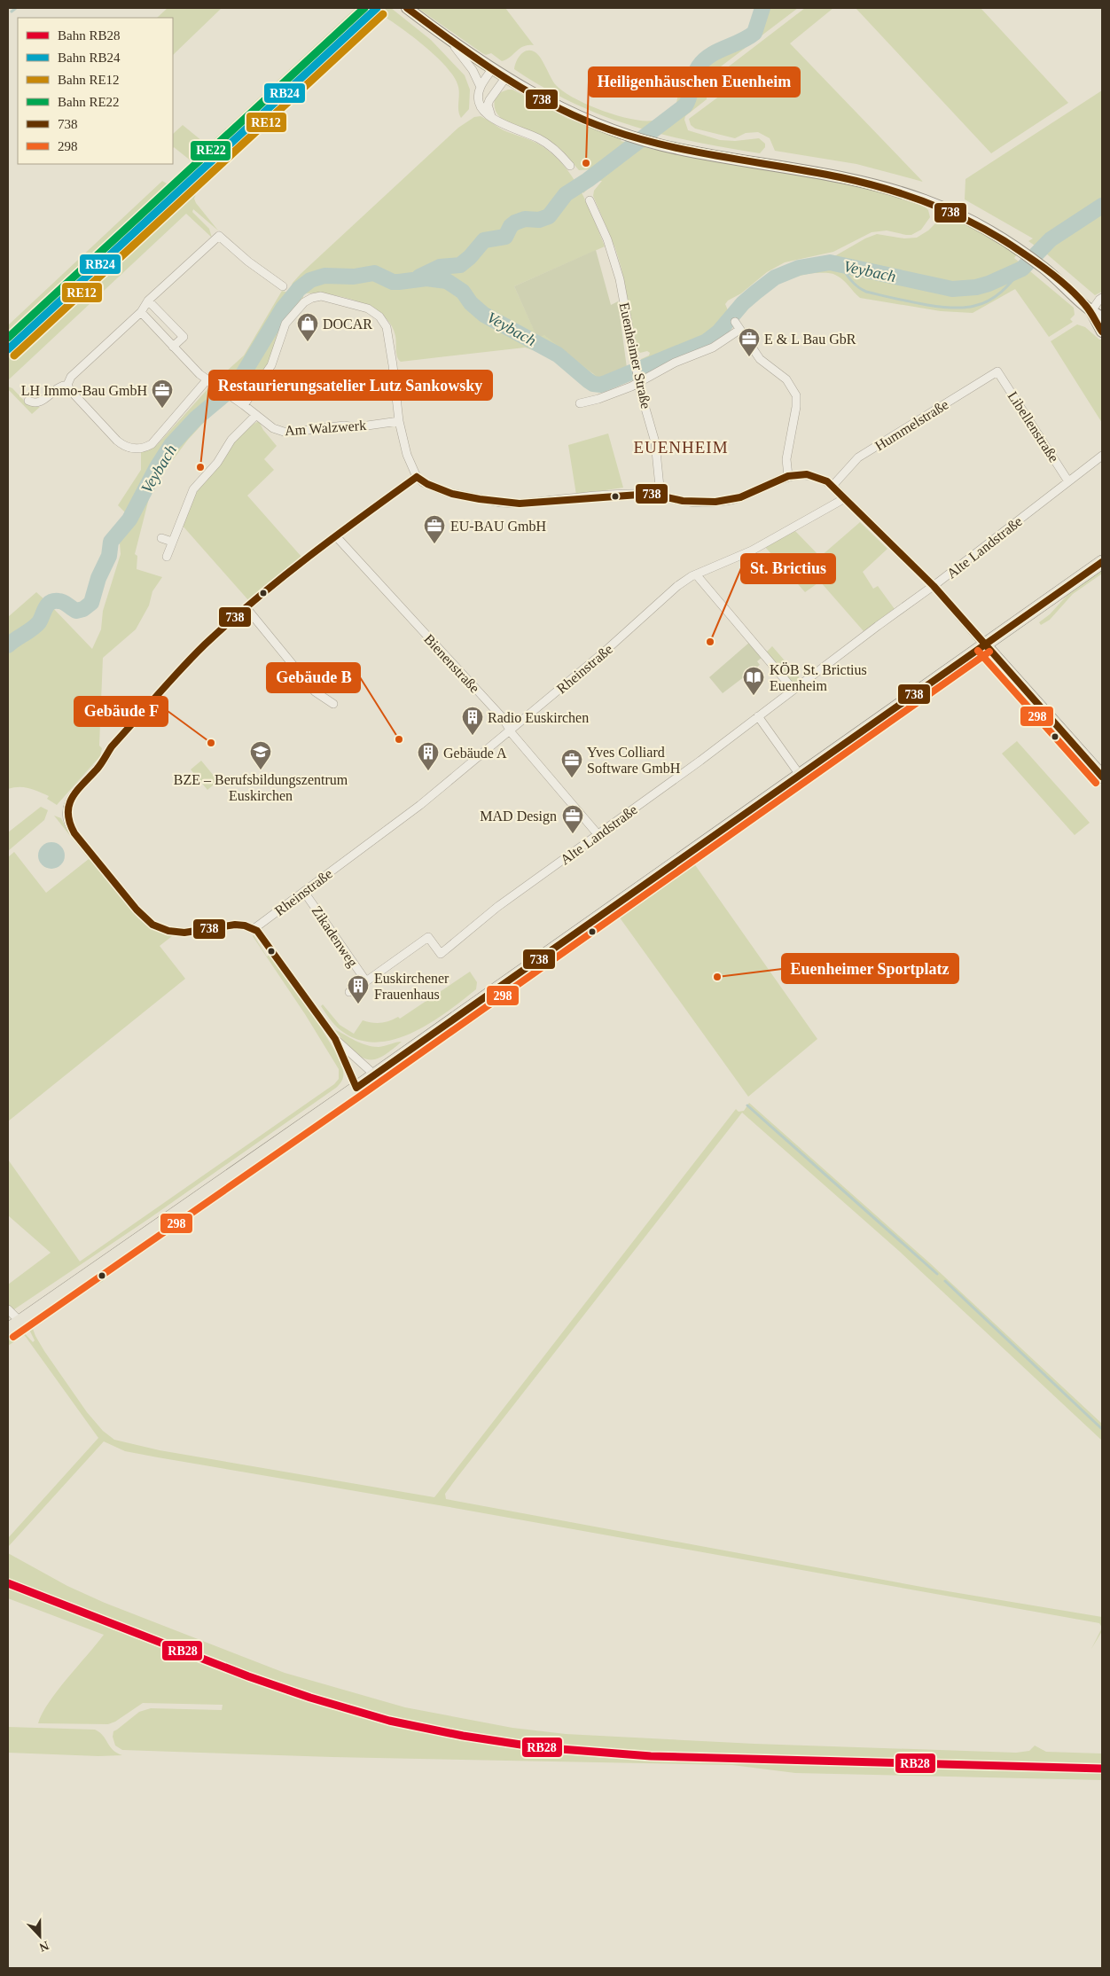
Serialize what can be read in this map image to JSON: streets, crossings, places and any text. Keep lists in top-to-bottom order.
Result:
{
  "streets": {
    "street": [
      "Euenheimer Straße",
      "Hummelstraße",
      "Libellenstraße",
      "Am Walzwerk",
      "Alte Landstraße",
      "Bienenstraße",
      "Rheinstraße",
      "Zikadenweg"
    ]
  },
  "crossings": [
    ["Hummelstraße", "Libellenstraße"],
    ["Libellenstraße", "Alte Landstraße"],
    ["Alte Landstraße", "Bienenstraße"],
    ["Alte Landstraße", "Zikadenweg"],
    ["Bienenstraße", "Rheinstraße"],
    ["Rheinstraße", "Zikadenweg"]
  ],
  "districts": ["EUENHEIM"],
  "water": ["Veybach"],
  "places": {
    "other": [
      "Heiligenhäuschen Euenheim",
      "Restaurierungsatelier Lutz Sankowsky",
      "St. Brictius",
      "Gebäude B",
      "Gebäude F",
      "Euenheimer Sportplatz"
    ],
    "shop": ["DOCAR"],
    "office": [
      "E & L Bau GbR",
      "LH Immo-Bau GmbH",
      "EU-BAU GmbH",
      "Yves Colliard Software GmbH",
      "MAD Design"
    ],
    "library": ["KÖB St. Brictius Euenheim"],
    "building": ["Radio Euskirchen", "Gebäude A", "Euskirchener Frauenhaus"],
    "school or university": ["BZE – Berufsbildungszentrum Euskirchen"]
  },
  "lines": [
    "rail line RB24",
    "rail line RE22",
    "transit line 738",
    "rail line RE12",
    "transit line 298",
    "rail line RB28"
  ],
  "legend": [
    "Bahn RB28",
    "Bahn RB24",
    "Bahn RE12",
    "Bahn RE22",
    "738",
    "298"
  ],
  "north": "bottom"
}
